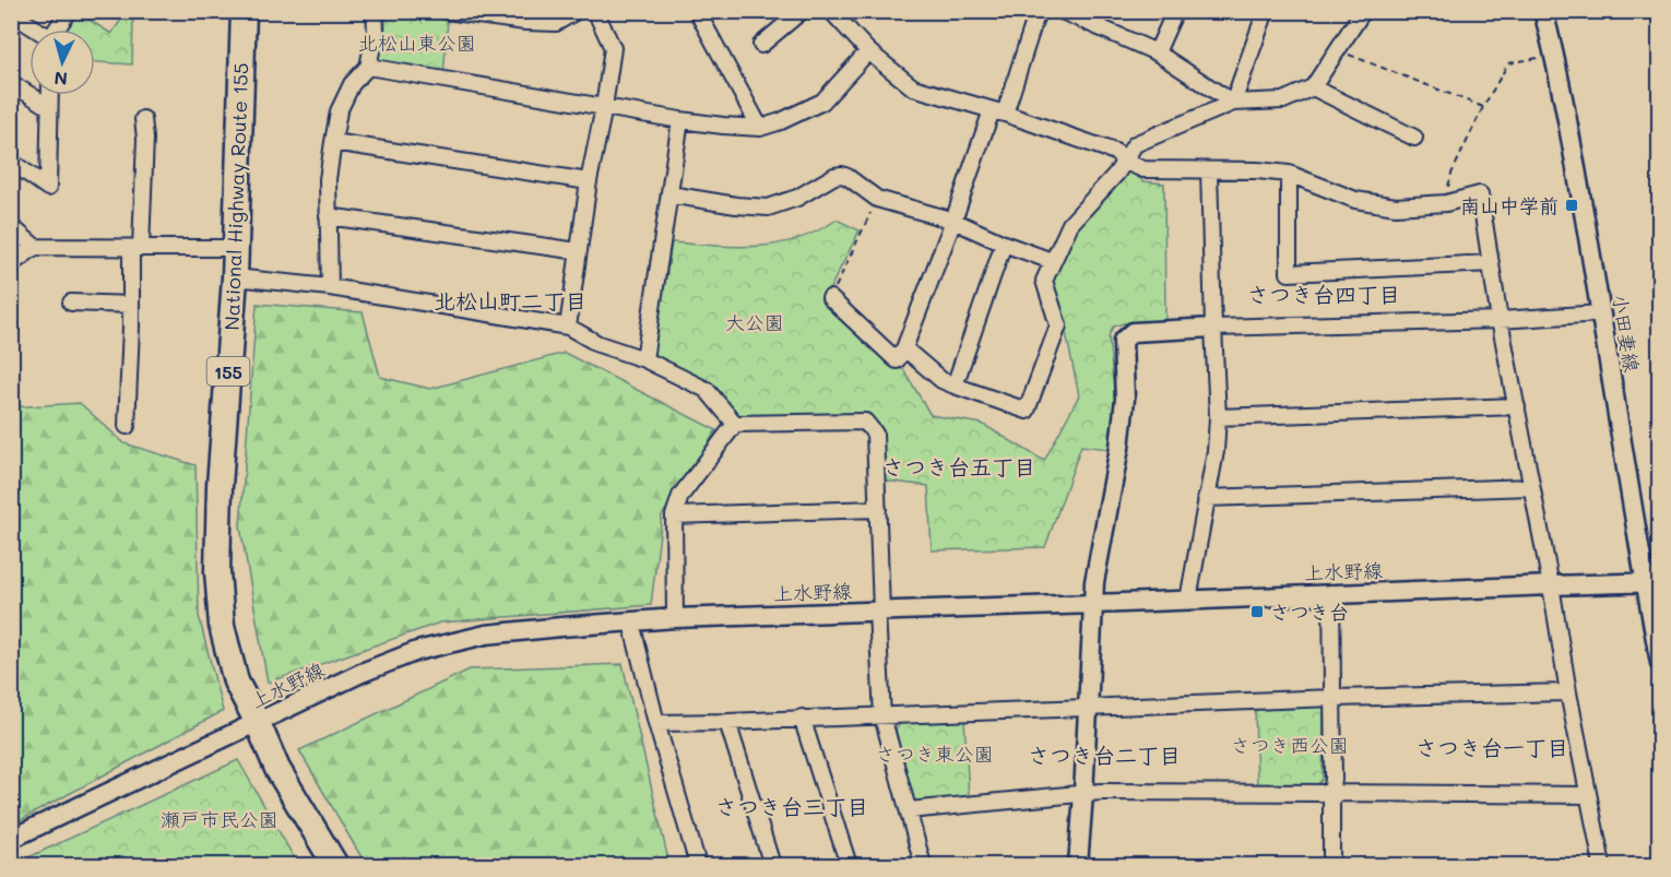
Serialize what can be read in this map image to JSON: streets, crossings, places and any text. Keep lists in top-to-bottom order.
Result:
{
  "streets": {
    "highway": ["National Highway Route 155", "155"],
    "street": ["小田妻線", "上水野線"]
  },
  "crossings": [
    ["National Highway Route 155", "上水野線"],
    ["小田妻線", "上水野線"]
  ],
  "districts": [
    "さつき台四丁目",
    "北松山町二丁目",
    "さつき台五丁目",
    "さつき台一丁目",
    "さつき台二丁目",
    "さつき台三丁目"
  ],
  "parks": [
    "北松山東公園",
    "大公園",
    "さつき西公園",
    "さつき東公園",
    "瀬戸市民公園"
  ],
  "places": {
    "transit": ["南山中学前", "さつき台"]
  },
  "north": "bottom"
}
